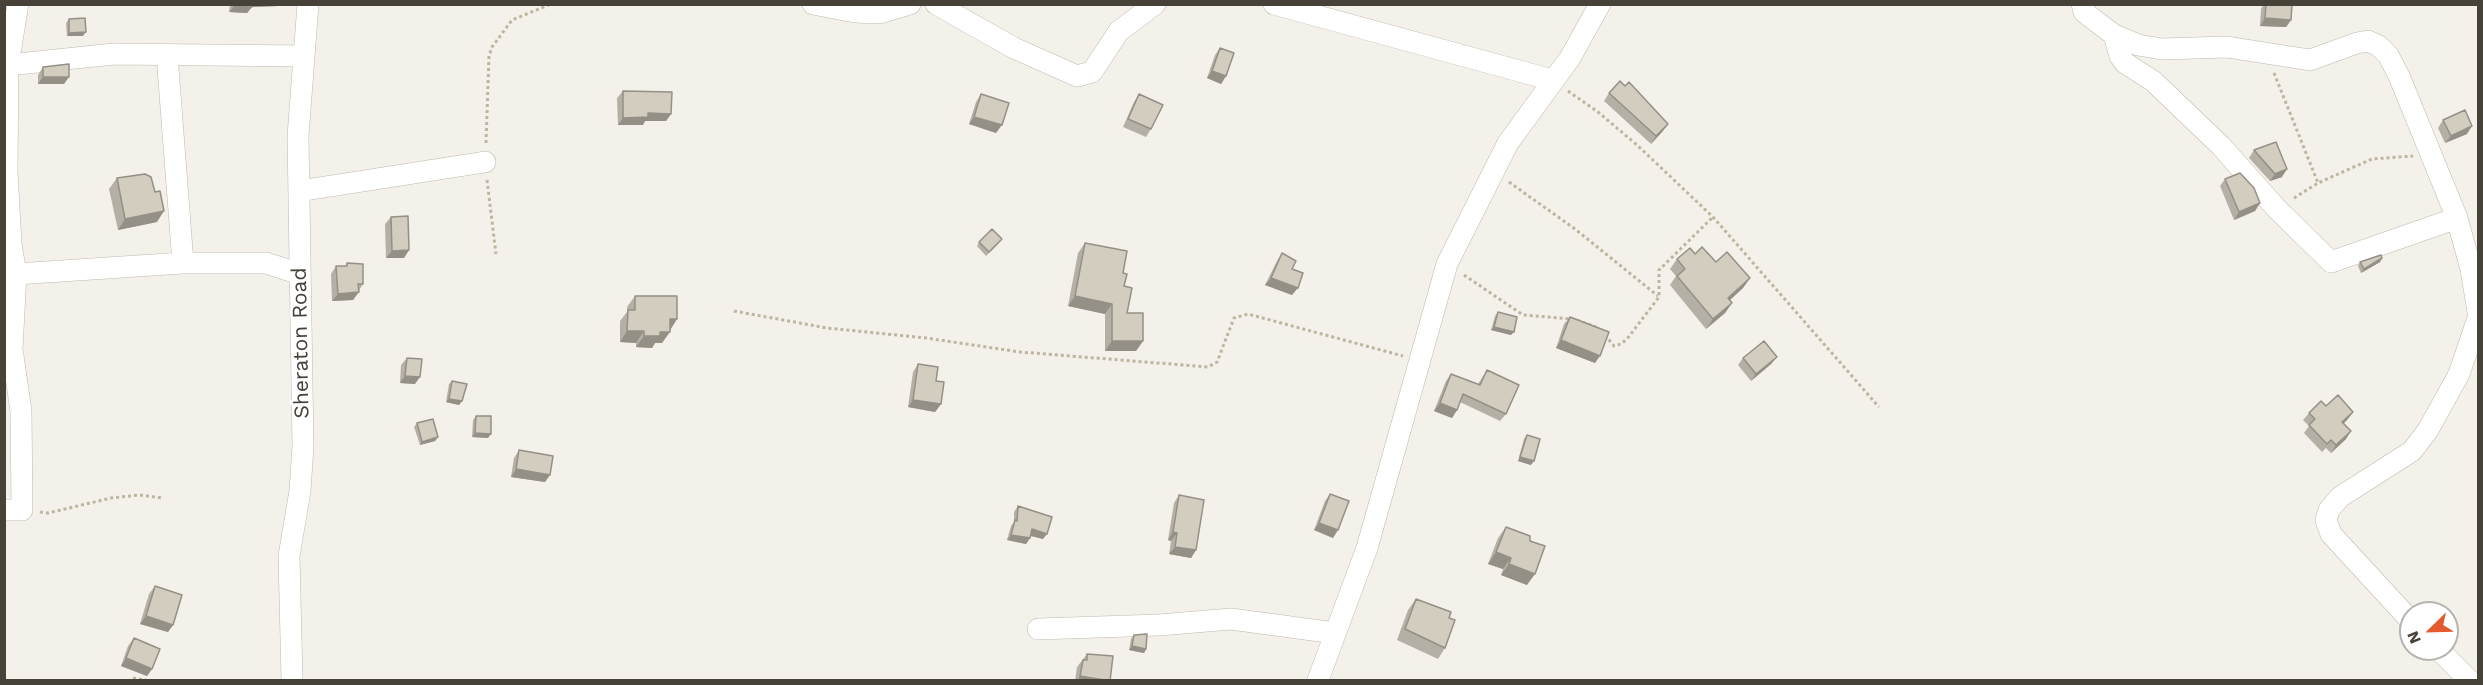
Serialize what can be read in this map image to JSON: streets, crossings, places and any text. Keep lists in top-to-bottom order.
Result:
{
  "streets": {
    "street": ["Sheraton Road"]
  },
  "north": "bottom left"
}
